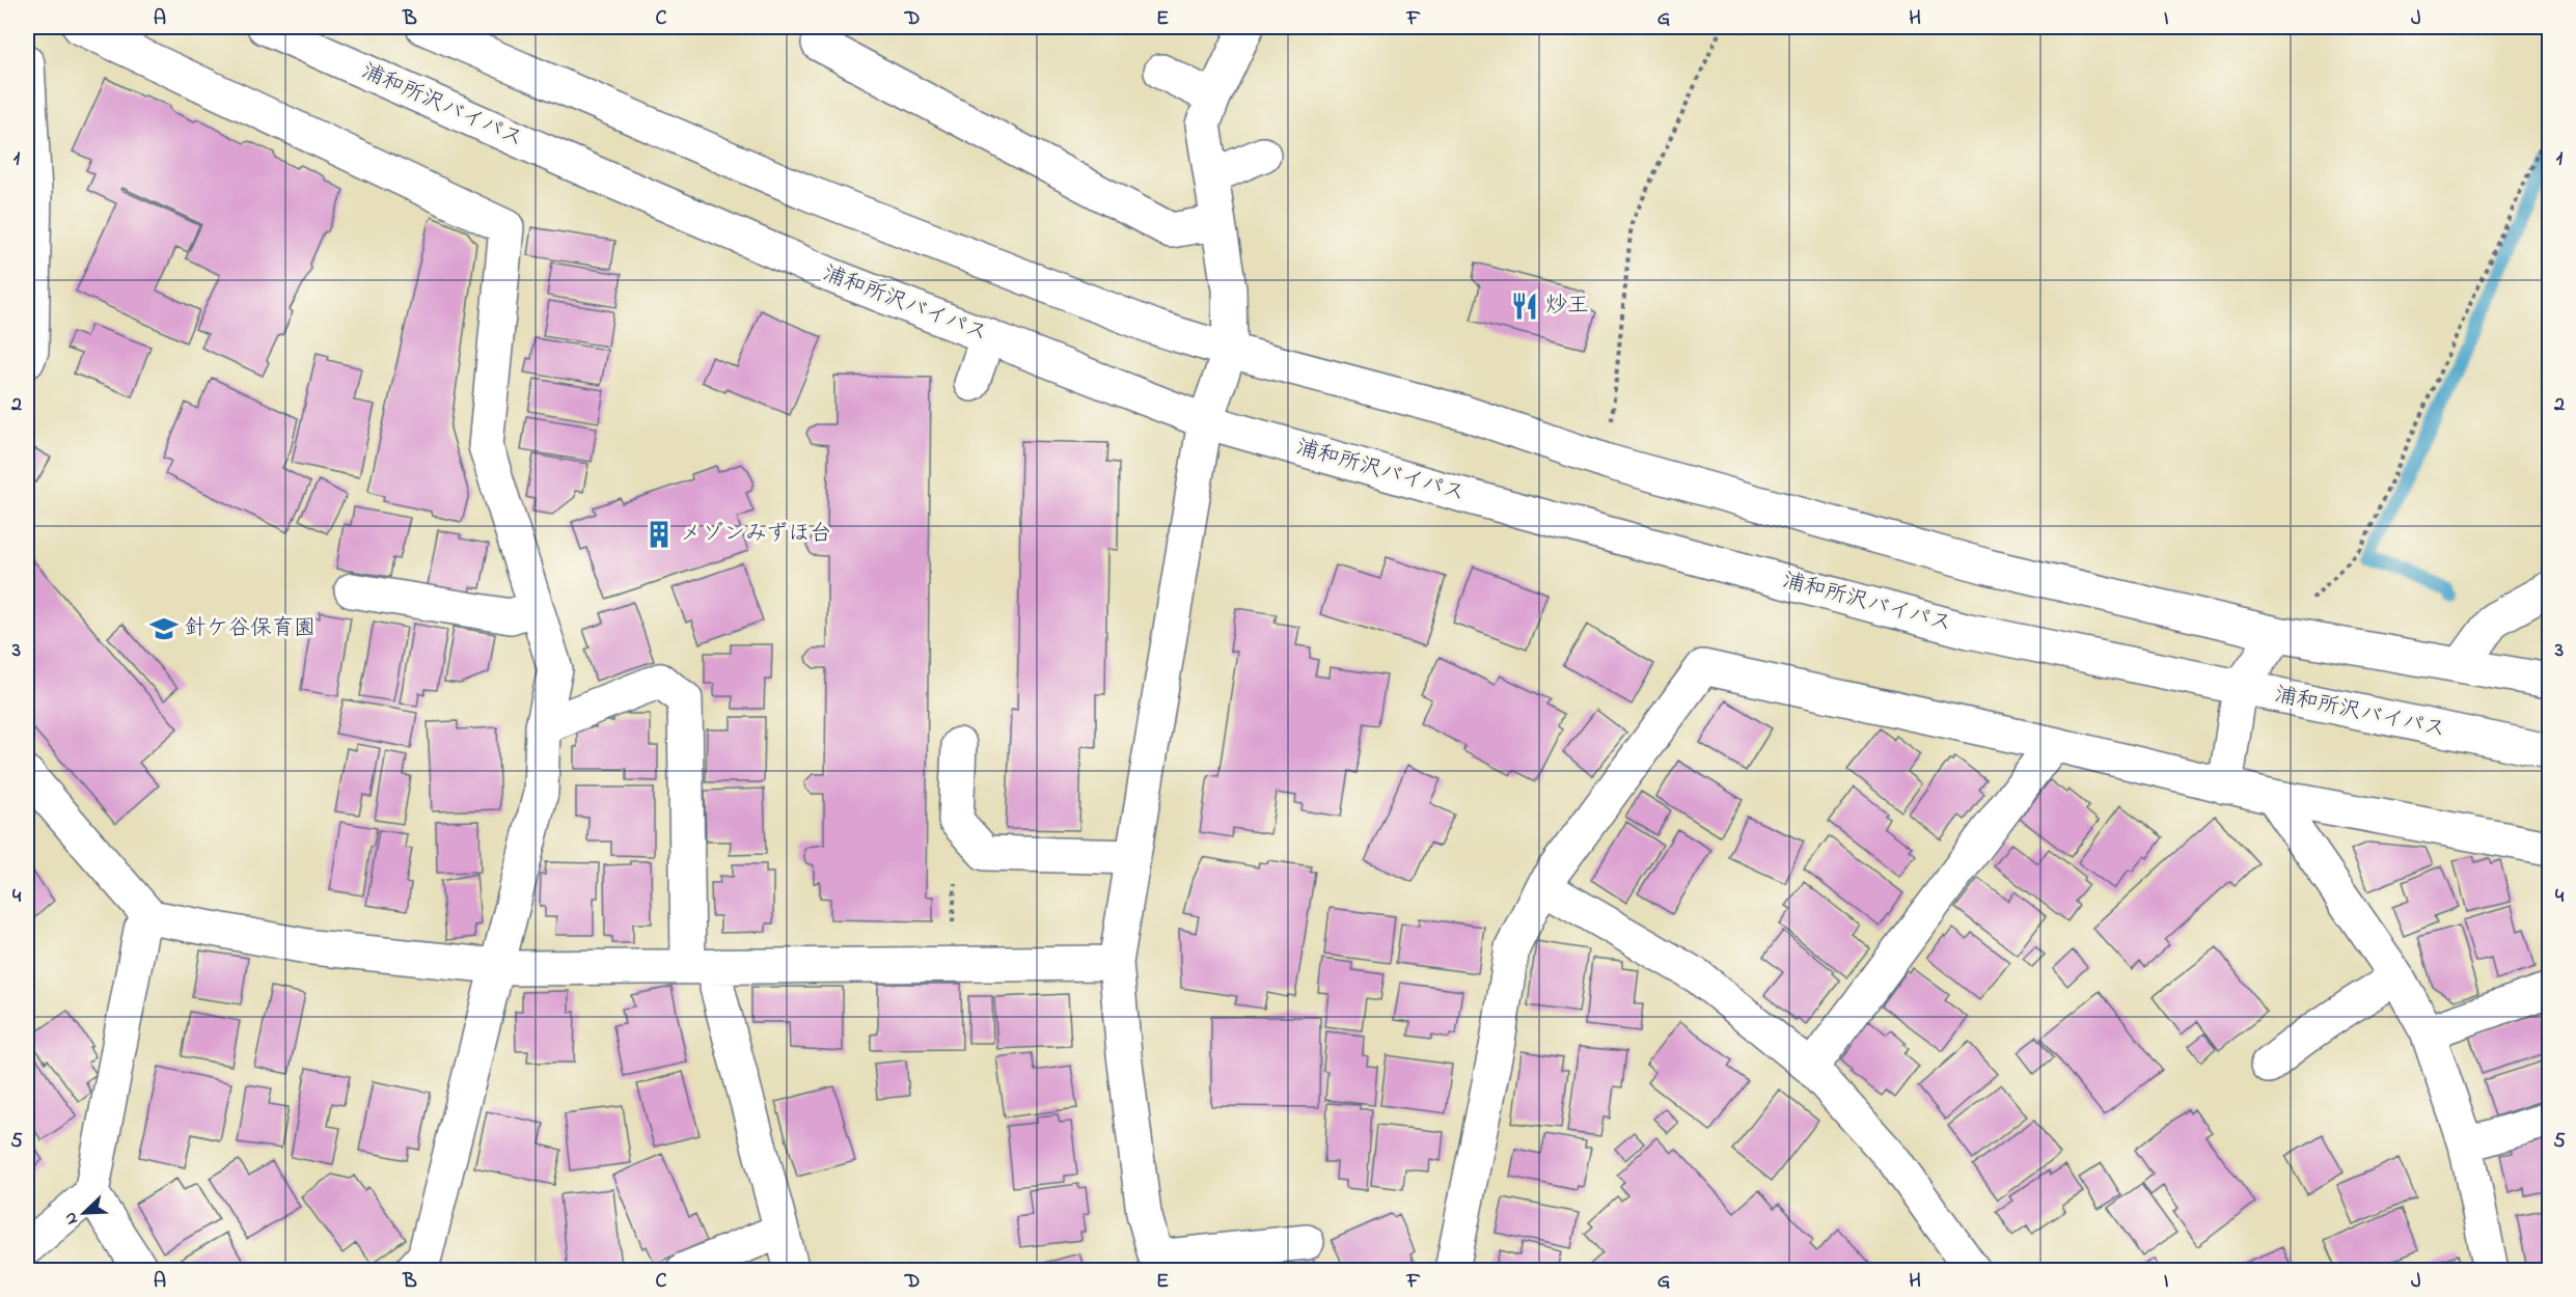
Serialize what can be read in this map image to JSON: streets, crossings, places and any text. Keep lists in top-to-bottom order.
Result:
{
  "streets": {
    "main road": ["浦和所沢バイパス"]
  },
  "places": {
    "restaurant": ["炒王"],
    "building": ["メゾンみずほ台"],
    "school or university": ["針ケ谷保育園"]
  },
  "north": "bottom left",
  "grid": {
    "columns": [
      "A",
      "B",
      "C",
      "D",
      "E",
      "F",
      "G",
      "H",
      "I",
      "J"
    ],
    "rows": [
      "1",
      "2",
      "3",
      "4",
      "5"
    ]
  }
}
